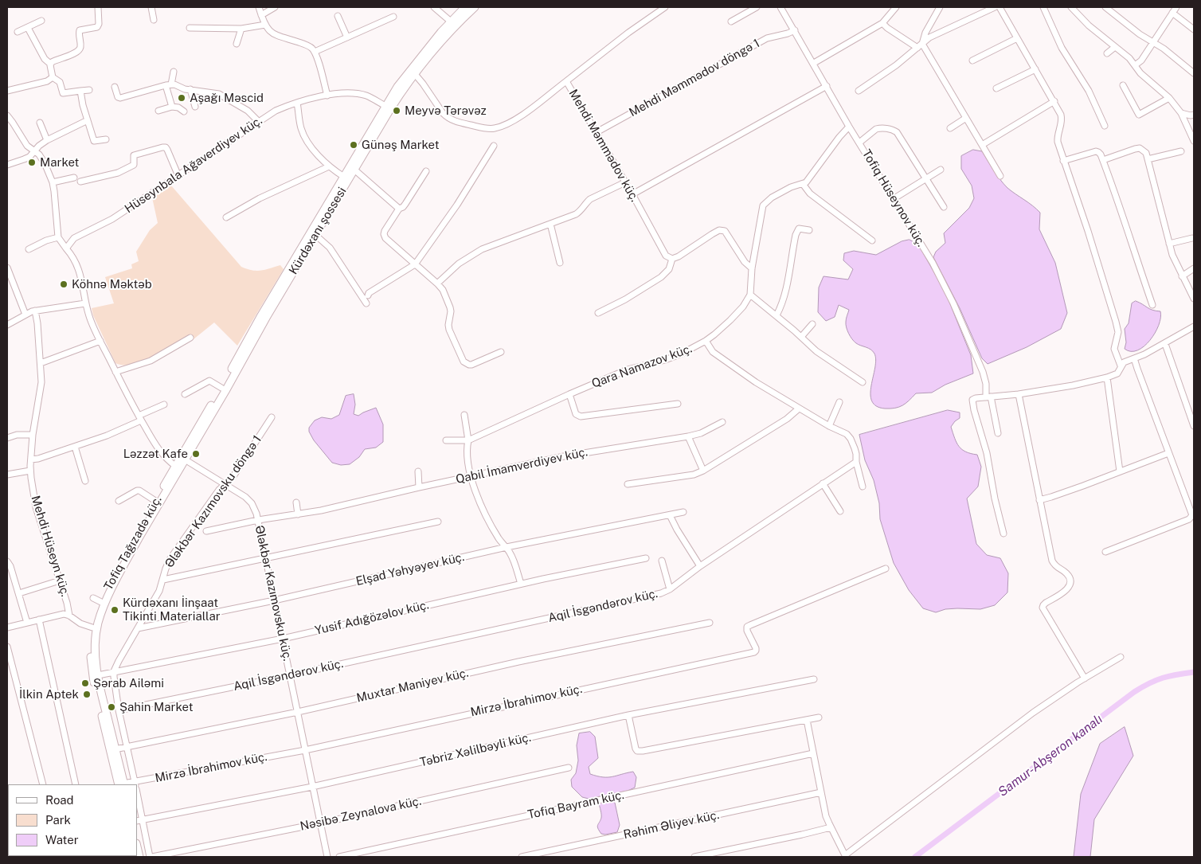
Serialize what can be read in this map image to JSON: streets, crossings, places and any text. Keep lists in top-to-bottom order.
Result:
{
  "streets": {
    "main road": ["Kürdəxanı şossesi", "Tofiq Tağızadə küç."],
    "street": [
      "Mehdi Məmmədov döngə 1",
      "Mehdi Məmmədov küç.",
      "Hüseynbala Ağaverdiyev küç.",
      "Tofiq Hüseynov küç.",
      "Qara Namazov küç.",
      "Qabil İmamverdiyev küç.",
      "Ələkbər Kazımovsku döngə 1",
      "Mehdi Hüseyn küç.",
      "Elşad Yəhyəyev küç.",
      "Ələkbər Kazımovsku küç.",
      "Aqil İsgəndərov küç.",
      "Yusif Adığözəlov küç.",
      "Muxtar Maniyev küç.",
      "Mirzə İbrahimov küç.",
      "Təbriz Xəlilbəyli küç.",
      "Tofiq Bayram küç.",
      "Nəsibə Zeynalova küç.",
      "Rəhim Əliyev küç."
    ]
  },
  "crossings": [
    ["Mehdi Məmmədov döngə 1", "Mehdi Məmmədov küç."],
    ["Mehdi Məmmədov döngə 1", "Tofiq Hüseynov küç."],
    ["Mehdi Məmmədov küç.", "Kürdəxanı şossesi"],
    ["Hüseynbala Ağaverdiyev küç.", "Kürdəxanı şossesi"],
    ["Kürdəxanı şossesi", "Tofiq Tağızadə küç."],
    ["Kürdəxanı şossesi", "Ələkbər Kazımovsku küç."],
    ["Qabil İmamverdiyev küç.", "Ələkbər Kazımovsku küç."],
    ["Ələkbər Kazımovsku döngə 1", "Elşad Yəhyəyev küç."],
    ["Ələkbər Kazımovsku döngə 1", "Ələkbər Kazımovsku küç."],
    ["Ələkbər Kazımovsku döngə 1", "Yusif Adığözəlov küç."],
    ["Tofiq Tağızadə küç.", "Yusif Adığözəlov küç."],
    ["Tofiq Tağızadə küç.", "Muxtar Maniyev küç."],
    ["Elşad Yəhyəyev küç.", "Ələkbər Kazımovsku küç."],
    ["Ələkbər Kazımovsku küç.", "Aqil İsgəndərov küç."],
    ["Ələkbər Kazımovsku küç.", "Yusif Adığözəlov küç."],
    ["Ələkbər Kazımovsku küç.", "Muxtar Maniyev küç."],
    ["Ələkbər Kazımovsku küç.", "Mirzə İbrahimov küç."],
    ["Ələkbər Kazımovsku küç.", "Təbriz Xəlilbəyli küç."],
    ["Ələkbər Kazımovsku küç.", "Nəsibə Zeynalova küç."]
  ],
  "water": ["Samur-Abşeron kanalı"],
  "places": [
    "Aşağı Məscid",
    "Meyvə Tərəvəz",
    "Günəş Market",
    "Market",
    "Köhnə Məktəb",
    "Ləzzət Kafe",
    "Kürdəxanı İinşaat Tikinti Materiallar",
    "Şərab Ailəmi",
    "İlkin Aptek",
    "Şahin Market"
  ],
  "legend": ["Road", "Park", "Water"]
}
